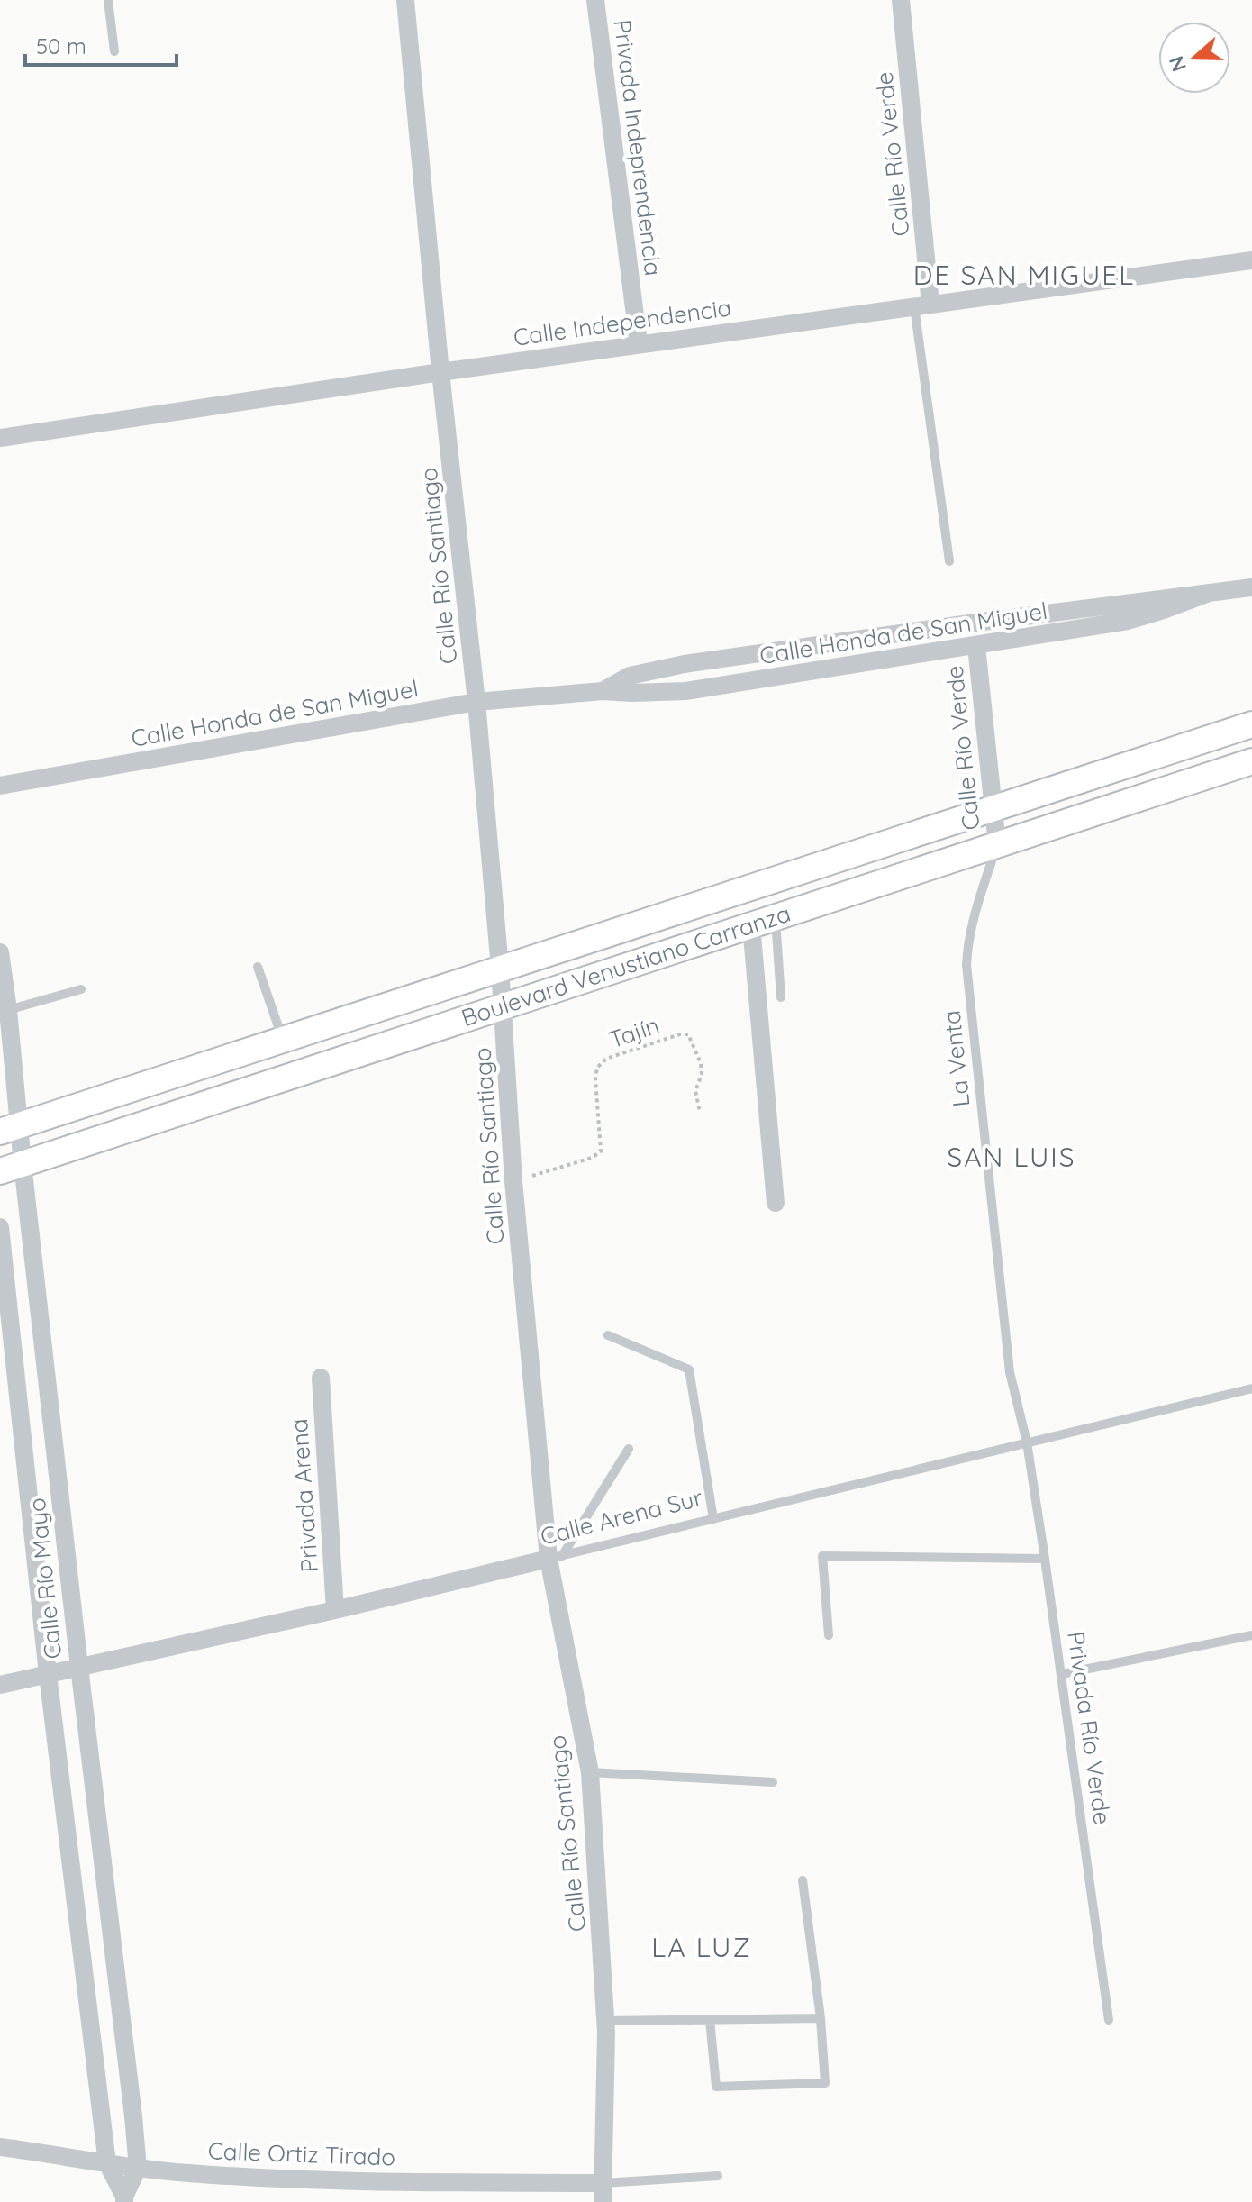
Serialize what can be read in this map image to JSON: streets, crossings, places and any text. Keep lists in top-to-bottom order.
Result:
{
  "streets": {
    "main road": ["Boulevard Venustiano Carranza"],
    "street": [
      "Privada Indeprendencia",
      "Calle Río Verde",
      "Calle Independencia",
      "Calle Río Santiago",
      "Calle Honda de San Miguel",
      "Privada Arena",
      "Calle Arena Sur",
      "Calle Río Mayo",
      "Calle Ortiz Tirado"
    ],
    "lane": ["La Venta", "Privada Río Verde"],
    "path": ["Tajín"]
  },
  "crossings": [
    ["Privada Indeprendencia", "Calle Independencia"],
    ["Calle Río Verde", "Calle Independencia"],
    ["Calle Río Verde", "Calle Honda de San Miguel"],
    ["Calle Río Verde", "Boulevard Venustiano Carranza"],
    ["Calle Río Verde", "La Venta"],
    ["Calle Independencia", "Calle Río Santiago"],
    ["Calle Río Santiago", "Calle Honda de San Miguel"],
    ["Calle Río Santiago", "Boulevard Venustiano Carranza"],
    ["Calle Río Santiago", "Tajín"],
    ["Calle Río Santiago", "Calle Arena Sur"],
    ["Calle Río Santiago", "Calle Ortiz Tirado"],
    ["Boulevard Venustiano Carranza", "La Venta"],
    ["Boulevard Venustiano Carranza", "Calle Río Mayo"],
    ["La Venta", "Calle Arena Sur"],
    ["La Venta", "Privada Río Verde"],
    ["Privada Arena", "Calle Arena Sur"],
    ["Calle Arena Sur", "Calle Río Mayo"],
    ["Calle Arena Sur", "Privada Río Verde"],
    ["Calle Río Mayo", "Calle Ortiz Tirado"]
  ],
  "districts": ["DE SAN MIGUEL", "SAN LUIS", "LA LUZ"],
  "scale_bar": "50 m",
  "north": "left"
}
